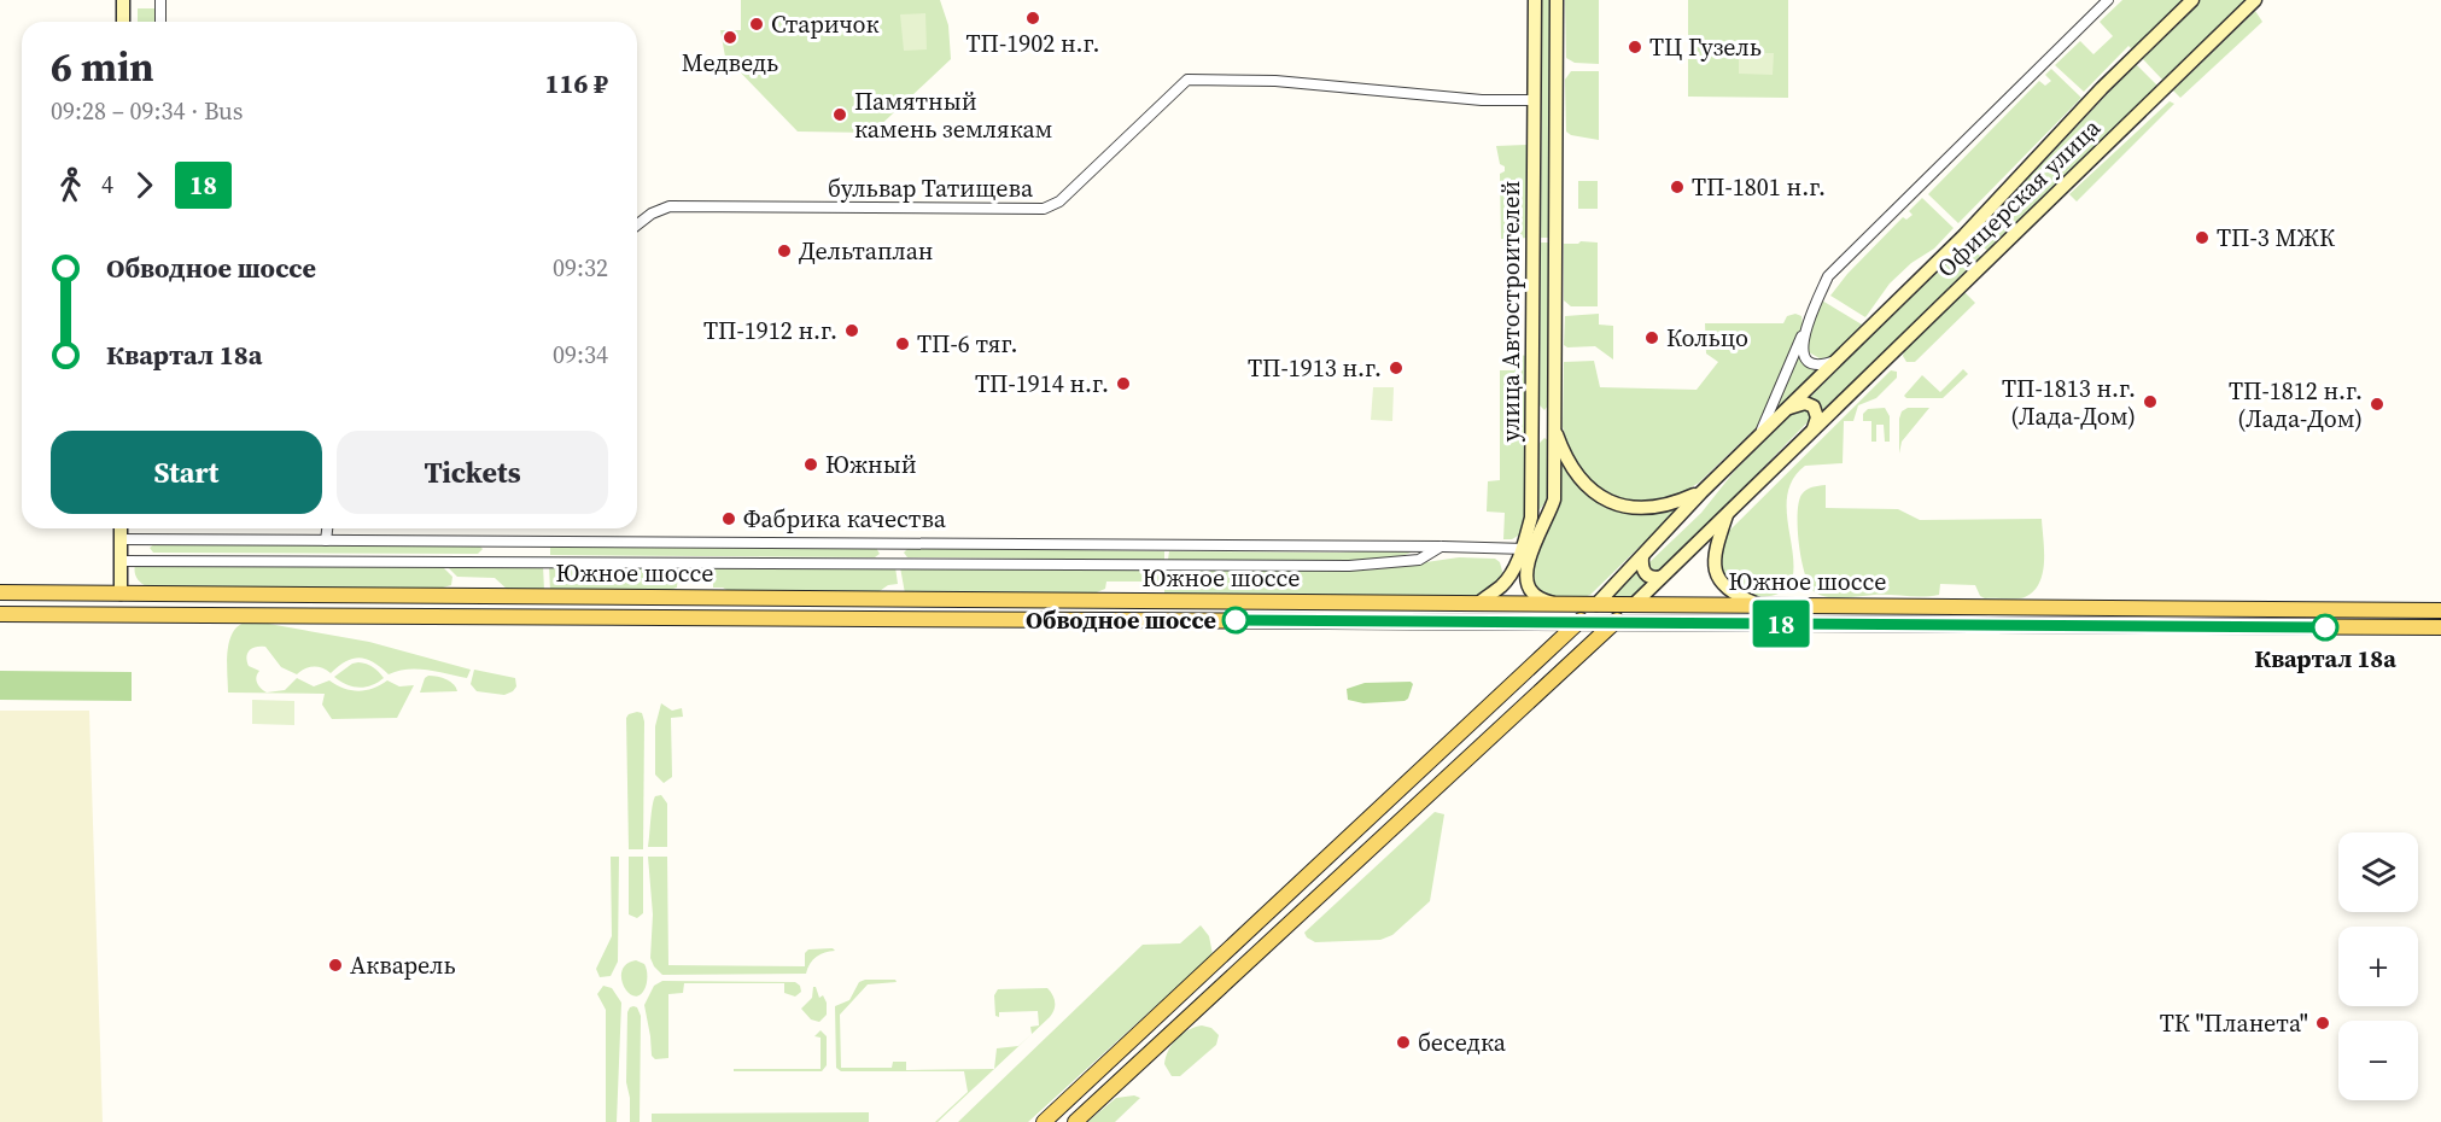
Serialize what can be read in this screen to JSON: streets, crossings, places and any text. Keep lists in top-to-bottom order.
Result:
{
  "streets": {
    "main road": ["Офицерская улица", "улица Автостроителей", "Южное шоссе"],
    "street": ["бульвар Татищева"]
  },
  "crossings": [
    ["бульвар Татищева", "улица Автостроителей"],
    ["Офицерская улица", "улица Автостроителей"],
    ["Офицерская улица", "Южное шоссе"],
    ["улица Автостроителей", "Южное шоссе"]
  ],
  "places": [
    "ТП-1902 н.г.",
    "Старичок",
    "Медведь",
    "ТЦ Гузель",
    "Памятный камень землякам",
    "ТП-1801 н.г.",
    "ТП-3 МЖК",
    "Дельтаплан",
    "ТП-1912 н.г.",
    "Кольцо",
    "ТП-6 тяг.",
    "ТП-1913 н.г.",
    "ТП-1914 н.г.",
    "ТП-1813 н.г. (Лада-Дом)",
    "ТП-1812 н.г. (Лада-Дом)",
    "Южный",
    "Фабрика качества",
    "Обводное шоссе",
    "Квартал 18а",
    "Акварель",
    "ТК \"Планета\"",
    "беседка"
  ],
  "lines": ["bus line 18"],
  "page": {
    "on_map": "18",
    "heading": ["6 min", "09:28 – 09:34 · Bus", "116 ₽"],
    "legs": ["4", "18"],
    "list": [
      {
        "name": "Обводное шоссе",
        "value": "09:32"
      },
      {
        "name": "Квартал 18а",
        "value": "09:34"
      }
    ],
    "buttons": ["Start", "Tickets"],
    "map_buttons": ["+", "−"]
  }
}
